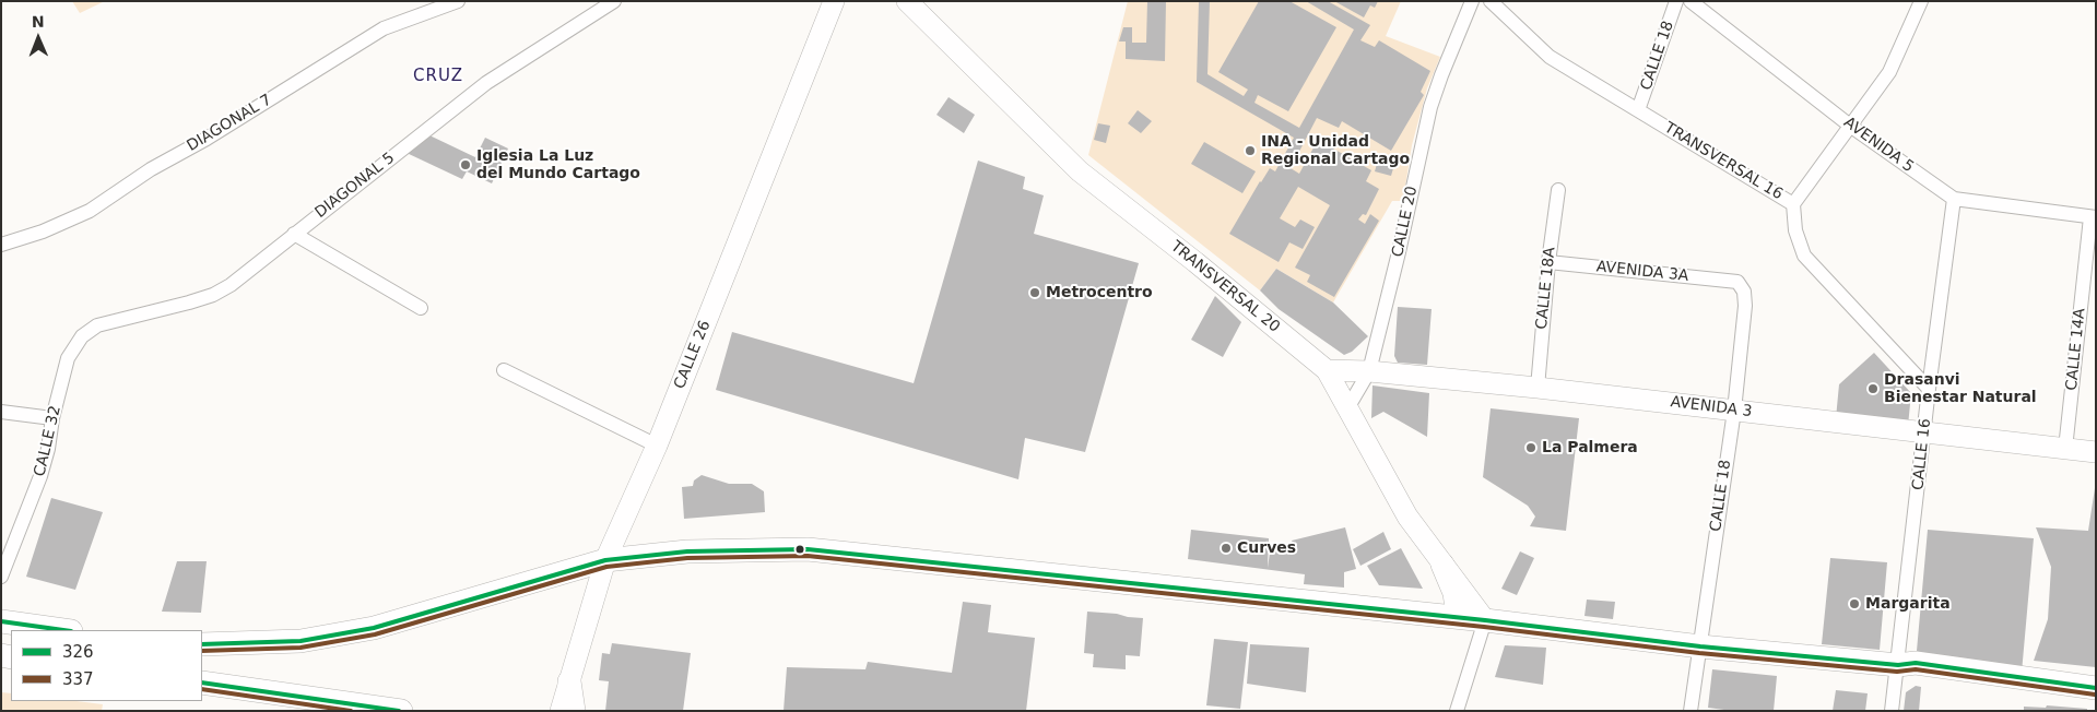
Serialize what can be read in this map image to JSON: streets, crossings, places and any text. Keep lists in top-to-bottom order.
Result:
{
  "streets": {
    "street": [
      "CALLE 18",
      "DIAGONAL 7",
      "AVENIDA 5",
      "TRANSVERSAL 16",
      "DIAGONAL 5",
      "CALLE 20",
      "AVENIDA 3A",
      "TRANSVERSAL 20",
      "CALLE 18A",
      "CALLE 14A",
      "CALLE 26",
      "AVENIDA 3",
      "CALLE 32",
      "CALLE 16"
    ]
  },
  "crossings": [
    ["CALLE 18", "TRANSVERSAL 16"],
    ["CALLE 18", "AVENIDA 3A"],
    ["CALLE 18", "AVENIDA 3"],
    ["AVENIDA 5", "CALLE 14A"],
    ["AVENIDA 5", "CALLE 16"],
    ["TRANSVERSAL 16", "CALLE 16"],
    ["DIAGONAL 5", "CALLE 32"],
    ["CALLE 20", "TRANSVERSAL 20"],
    ["CALLE 20", "AVENIDA 3"],
    ["AVENIDA 3A", "CALLE 18A"],
    ["TRANSVERSAL 20", "AVENIDA 3"],
    ["CALLE 18A", "AVENIDA 3"],
    ["CALLE 14A", "AVENIDA 3"],
    ["AVENIDA 3", "CALLE 16"]
  ],
  "districts": ["CRUZ"],
  "places": [
    "INA - Unidad Regional Cartago",
    "Iglesia La Luz del Mundo Cartago",
    "Metrocentro",
    "Drasanvi Bienestar Natural",
    "La Palmera",
    "Curves",
    "Margarita"
  ],
  "lines": ["transit line 326", "transit line 337"],
  "legend": ["326", "337"],
  "north": "top"
}
